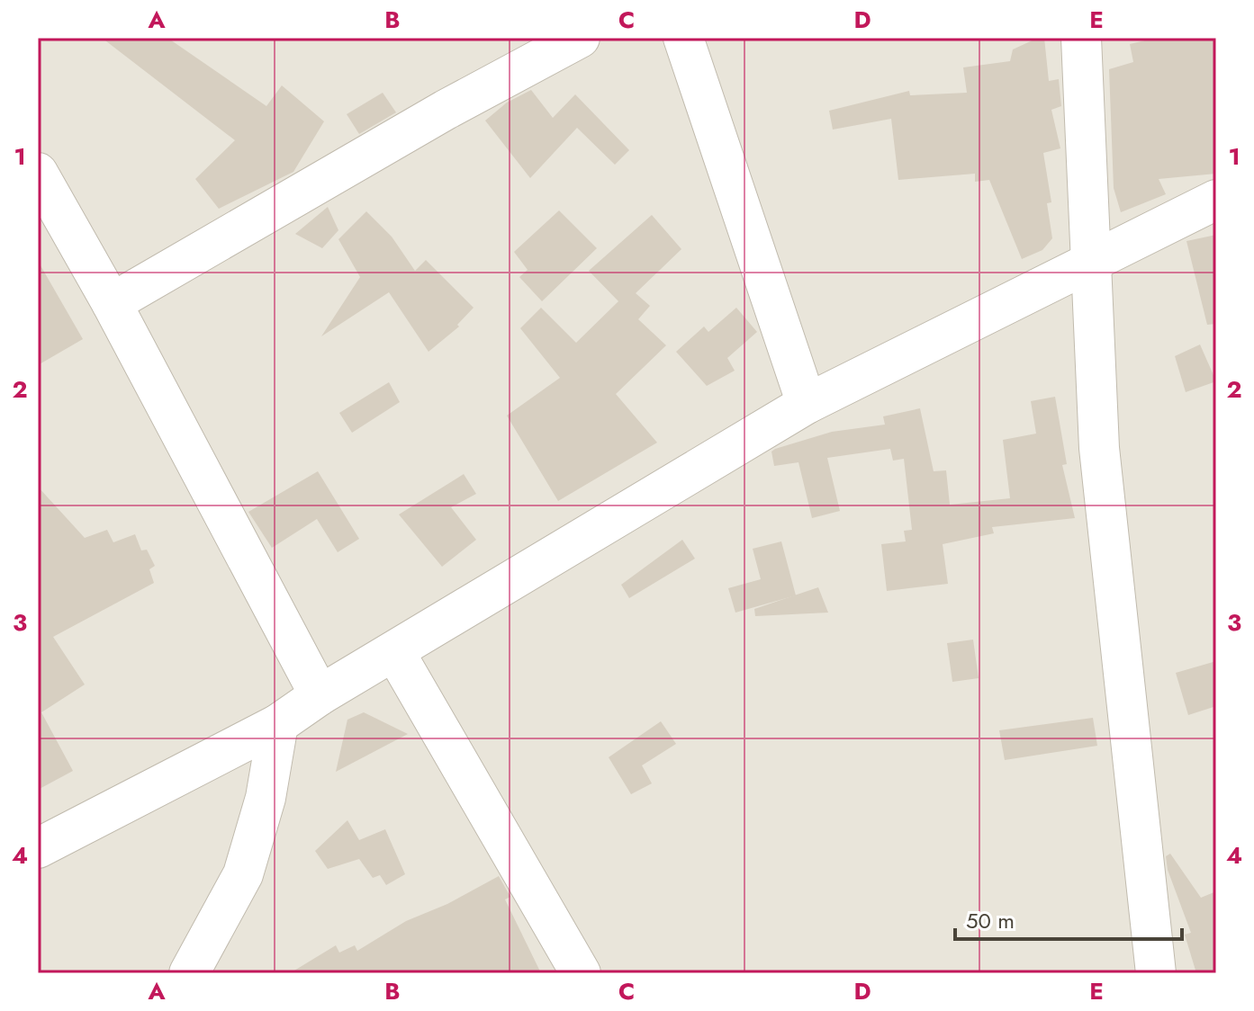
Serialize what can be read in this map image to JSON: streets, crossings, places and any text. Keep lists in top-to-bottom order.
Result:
{
  "scale_bar": "50 m",
  "grid": {
    "columns": [
      "A",
      "B",
      "C",
      "D",
      "E"
    ],
    "rows": [
      "1",
      "2",
      "3",
      "4"
    ]
  }
}
